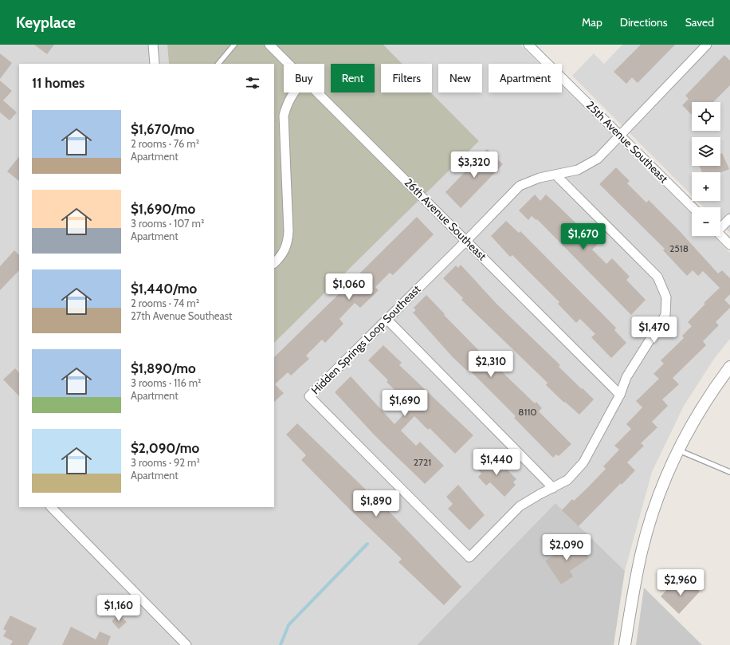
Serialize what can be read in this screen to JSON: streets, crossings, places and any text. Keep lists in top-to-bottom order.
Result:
{
  "streets": {
    "street": ["25th Avenue Southeast", "26th Avenue Southeast", "Hidden Springs Loop Southeast"]
  },
  "crossings": [
    ["25th Avenue Southeast", "Hidden Springs Loop Southeast"],
    ["26th Avenue Southeast", "Hidden Springs Loop Southeast"]
  ],
  "house_numbers": ["2518", "8110", "2721"],
  "page": {
    "header": "Keyplace",
    "nav": ["Map", "Directions", "Saved"],
    "chip": [
      "Buy",
      "Rent",
      "Filters",
      "New",
      "Apartment"
    ],
    "heading": "11 homes",
    "map_buttons": ["+", "−"],
    "list": [
      {
        "name": "$1,670/mo",
        "note": "2 rooms · 76 m² · Apartment"
      },
      {
        "name": "$1,690/mo",
        "note": "3 rooms · 107 m² · Apartment"
      },
      {
        "name": "$1,440/mo",
        "note": "2 rooms · 74 m² · 27th Avenue Southeast"
      },
      {
        "name": "$1,890/mo",
        "note": "3 rooms · 116 m² · Apartment"
      },
      {
        "name": "$2,090/mo",
        "note": "3 rooms · 92 m² · Apartment"
      }
    ],
    "price": [
      "$3,320",
      "$1,670",
      "$1,060",
      "$1,470",
      "$2,310",
      "$1,690",
      "$1,440",
      "$1,890",
      "$2,090",
      "$2,960",
      "$1,160"
    ]
  }
}
